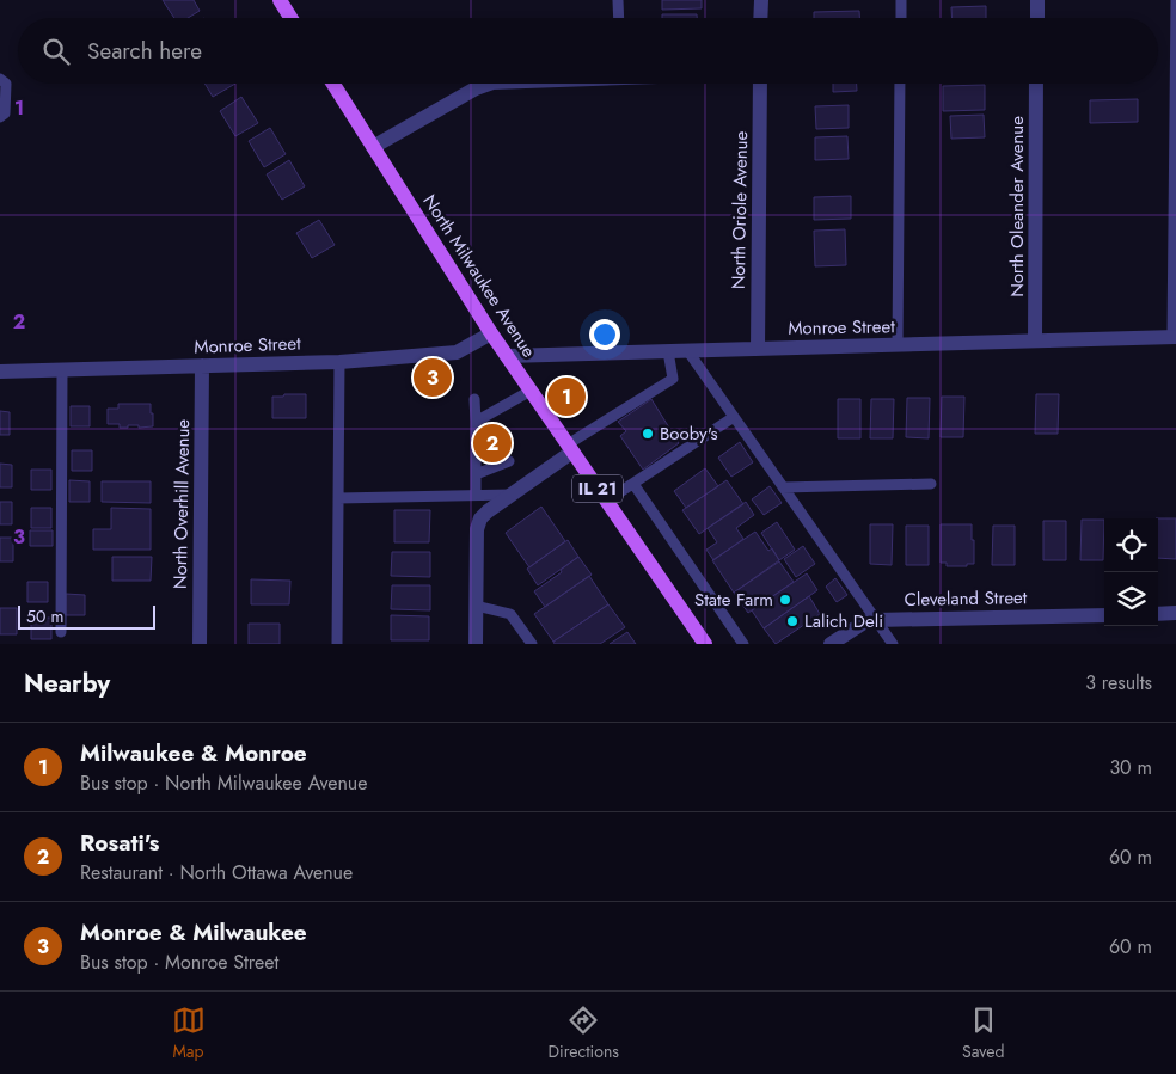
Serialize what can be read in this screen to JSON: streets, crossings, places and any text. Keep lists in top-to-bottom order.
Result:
{
  "streets": {
    "main road": ["North Milwaukee Avenue", "IL 21"],
    "street": [
      "North Oleander Avenue",
      "North Oriole Avenue",
      "Monroe Street",
      "North Overhill Avenue",
      "Cleveland Street"
    ]
  },
  "crossings": [
    ["North Oleander Avenue", "Monroe Street"],
    ["North Oriole Avenue", "Monroe Street"],
    ["North Milwaukee Avenue", "Monroe Street"],
    ["Monroe Street", "North Overhill Avenue"]
  ],
  "places": ["Booby's", "State Farm", "Lalich Deli"],
  "scale_bar": "50 m",
  "page": {
    "search": "Search here",
    "pins": ["3", "1", "2"],
    "scale": "50 m",
    "heading": ["Nearby", "3 results"],
    "list": [
      {
        "mark": "1",
        "name": "Milwaukee & Monroe",
        "note": "Bus stop · North Milwaukee Avenue",
        "value": "30 m"
      },
      {
        "mark": "2",
        "name": "Rosati's",
        "note": "Restaurant · North Ottawa Avenue",
        "value": "60 m"
      },
      {
        "mark": "3",
        "name": "Monroe & Milwaukee",
        "note": "Bus stop · Monroe Street",
        "value": "60 m"
      }
    ],
    "nav": ["Map", "Directions", "Saved"]
  },
  "grid": {
    "rows": ["1", "2", "3"]
  }
}
